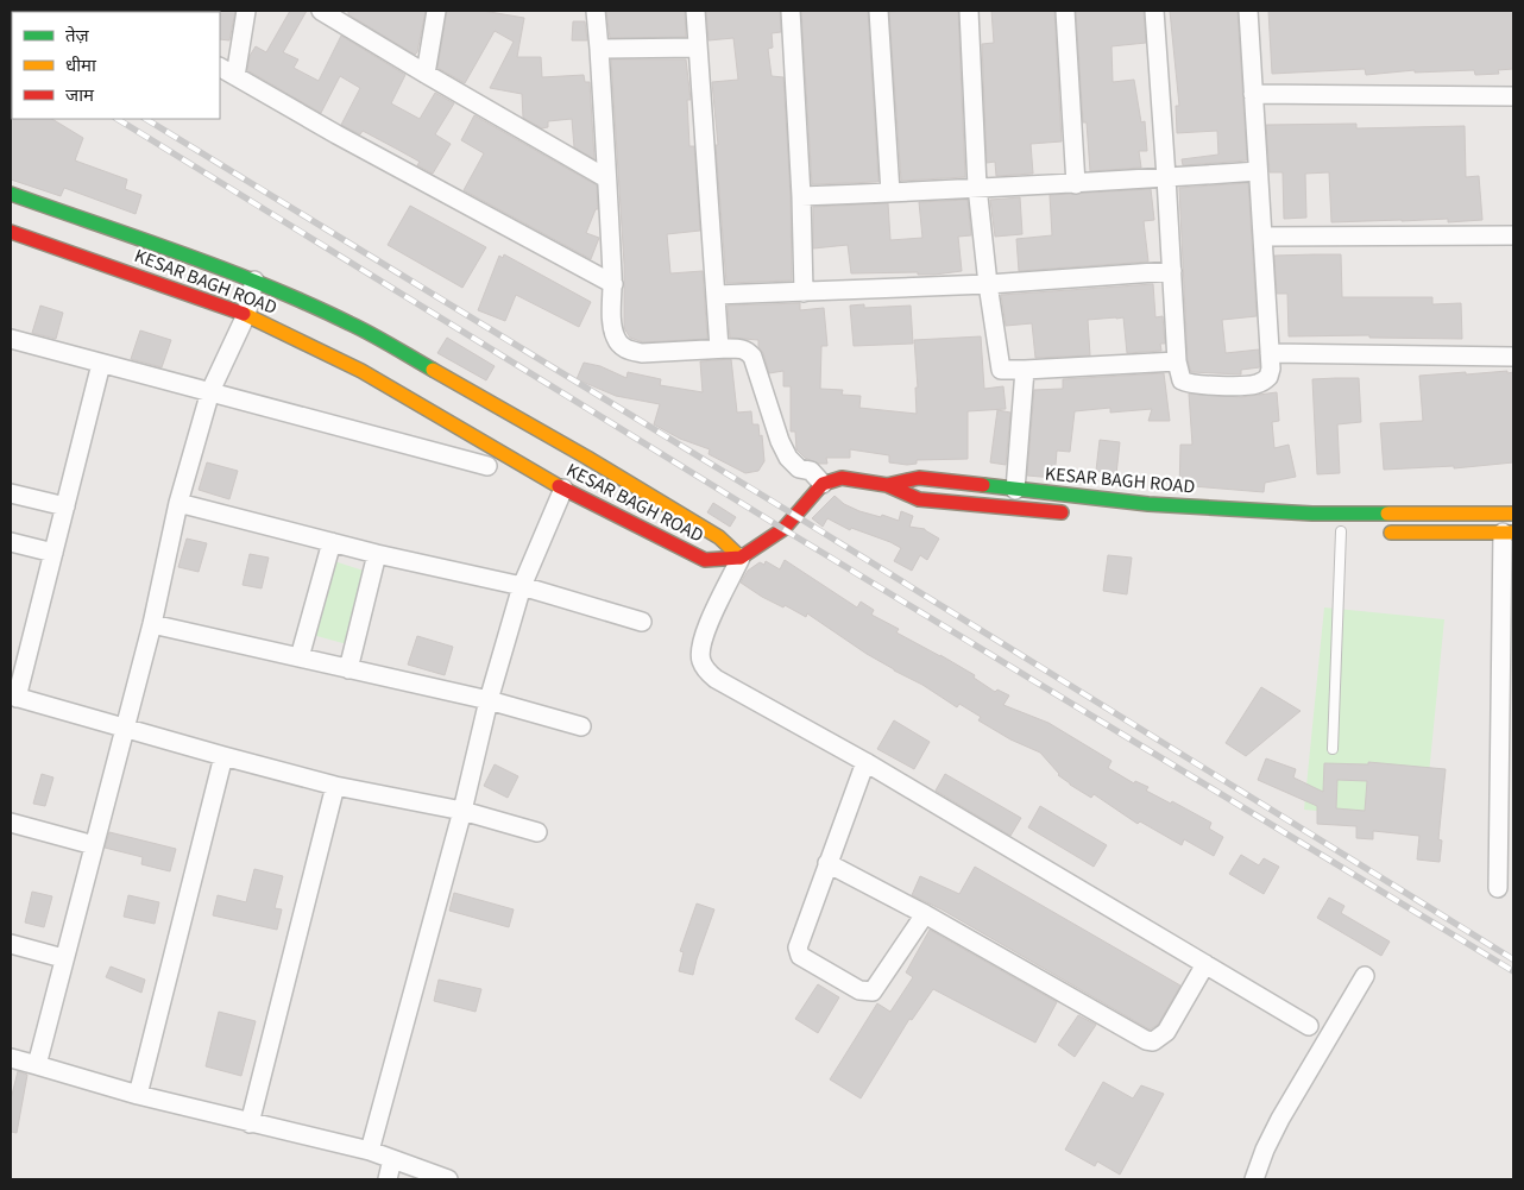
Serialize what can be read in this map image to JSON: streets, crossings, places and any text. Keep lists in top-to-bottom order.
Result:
{
  "streets": {
    "main road": ["KESAR BAGH ROAD"]
  },
  "legend": ["तेज़", "धीमा", "जाम"]
}
